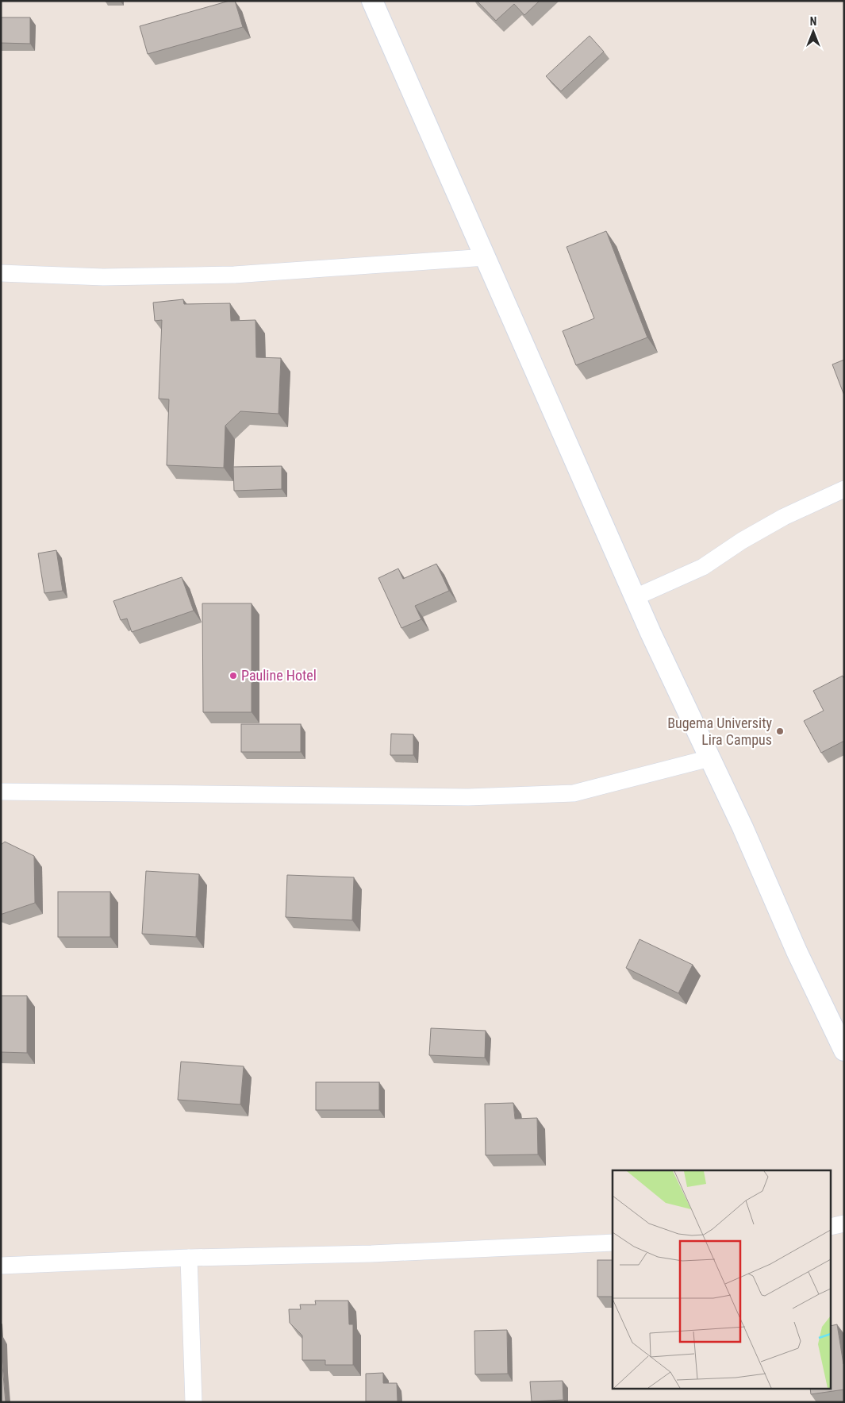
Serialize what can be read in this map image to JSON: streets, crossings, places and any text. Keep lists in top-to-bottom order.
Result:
{
  "places": ["Pauline Hotel", "Bugema University Lira Campus"],
  "north": "top"
}
